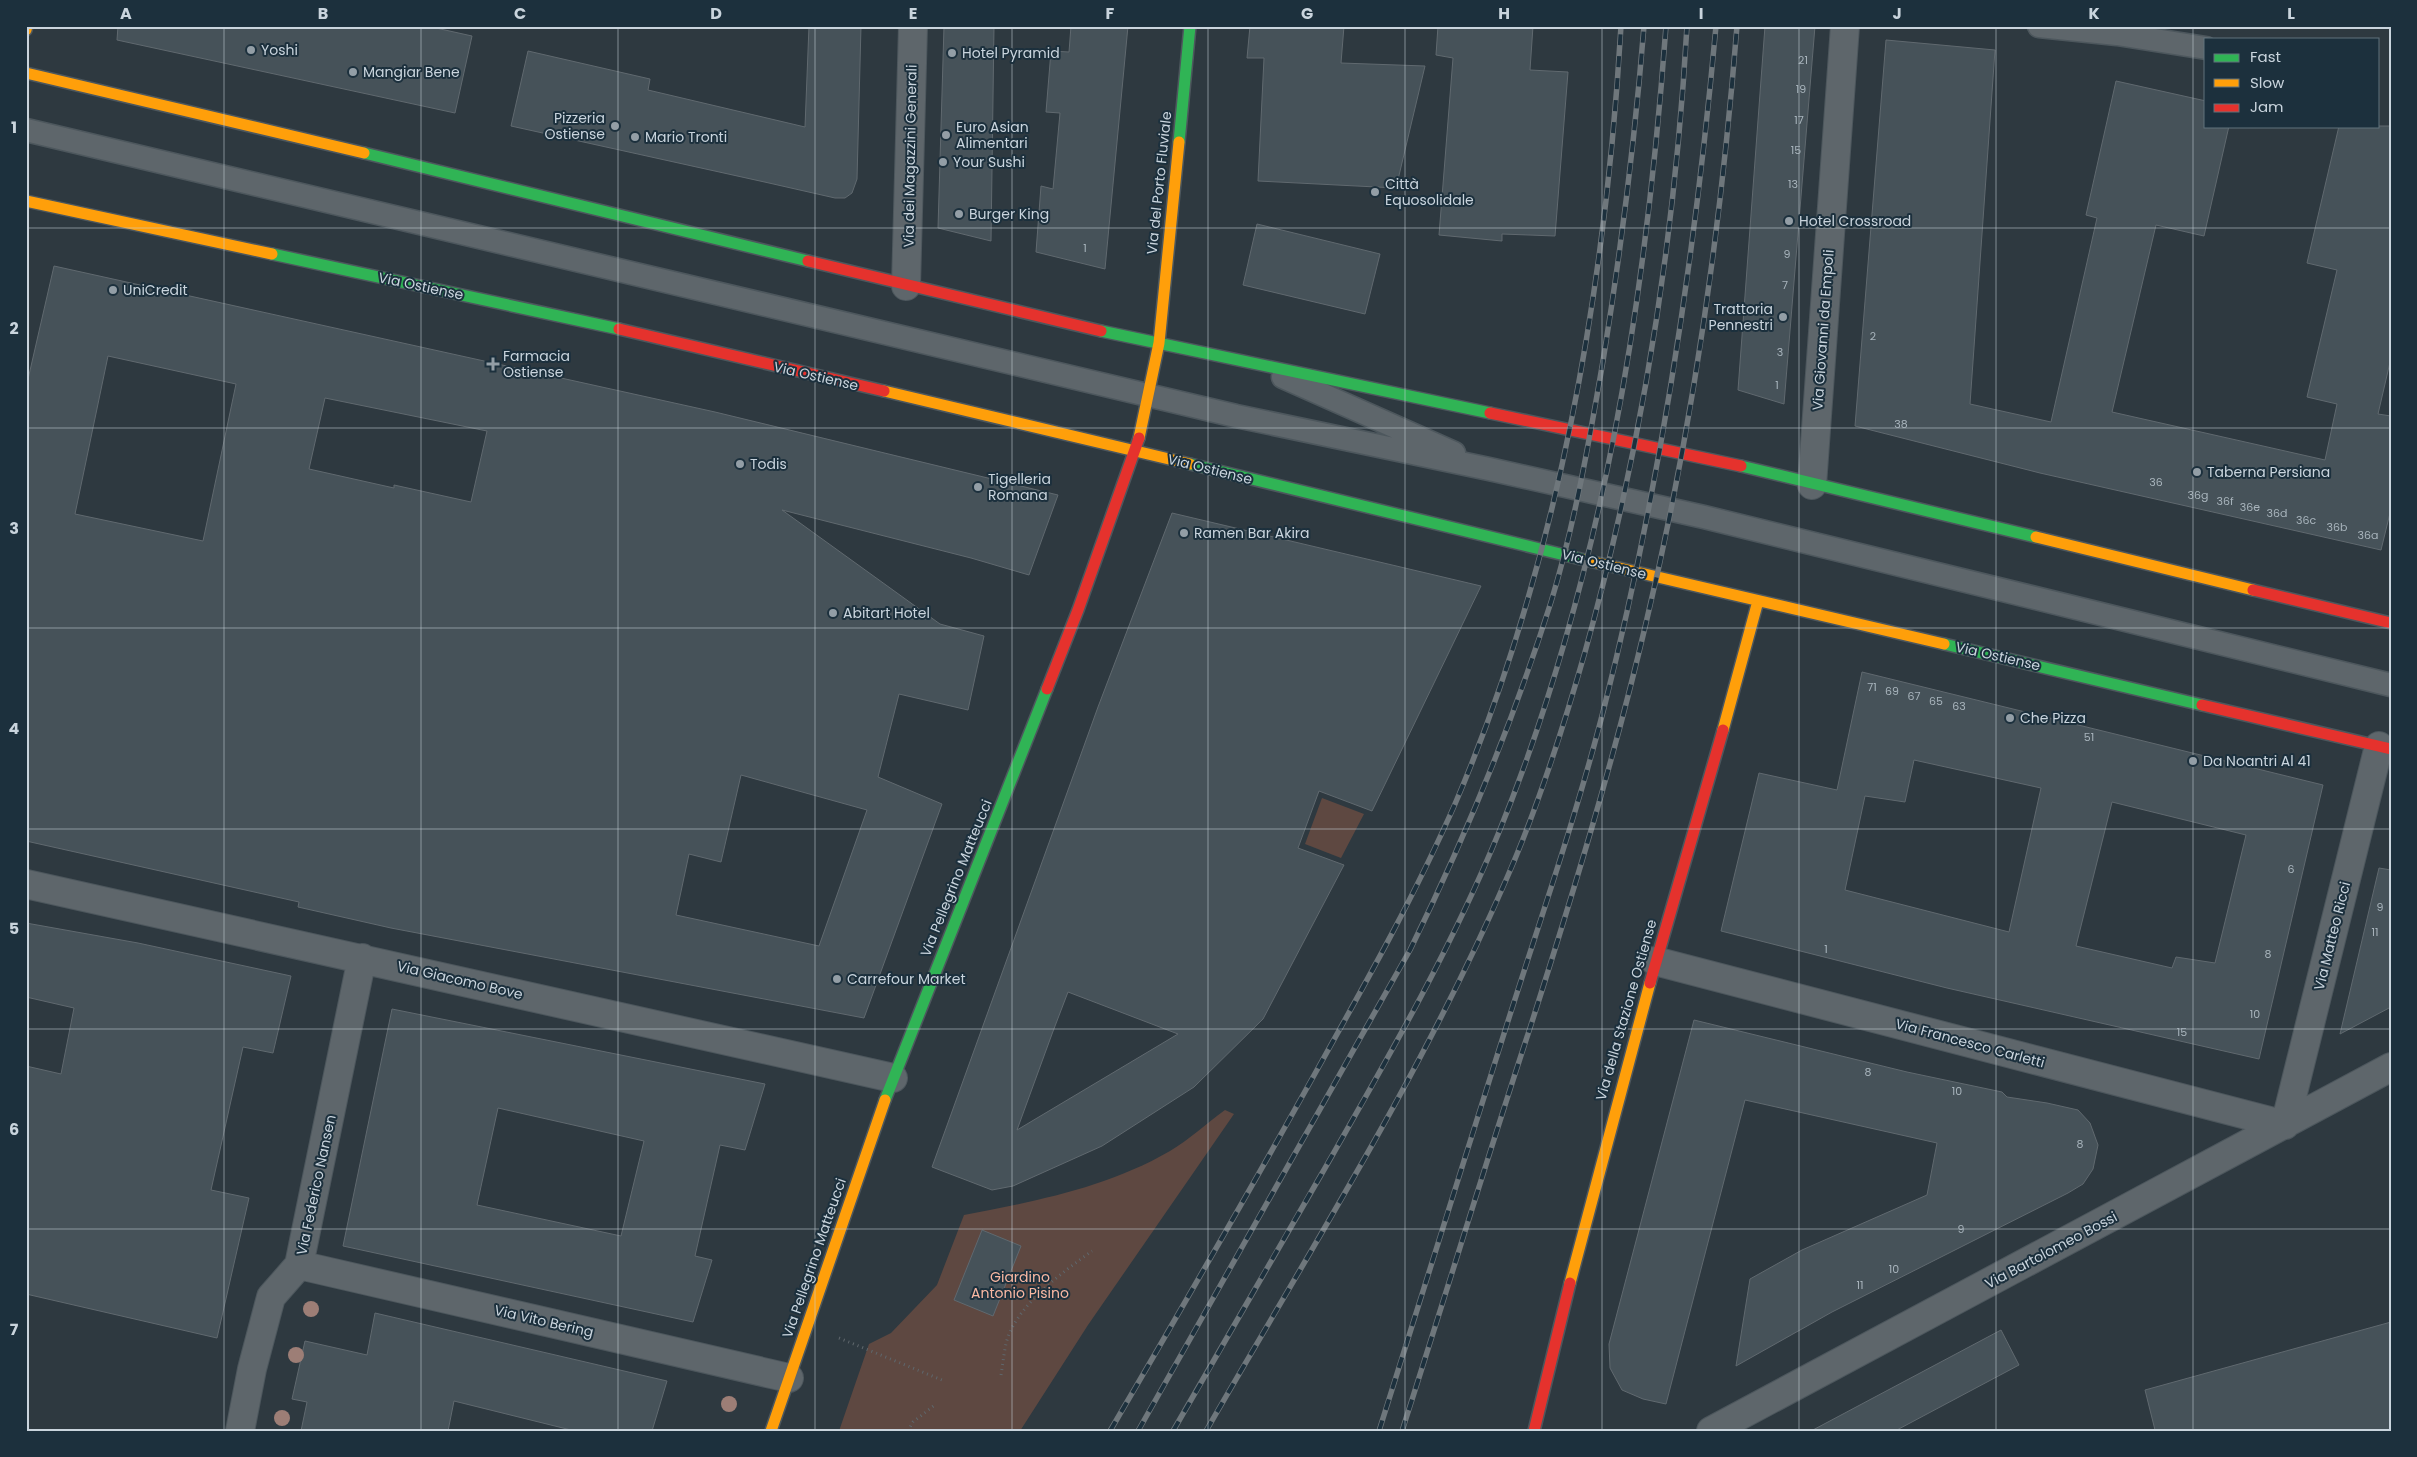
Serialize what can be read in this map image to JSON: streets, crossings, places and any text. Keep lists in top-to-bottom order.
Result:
{
  "streets": {
    "main road": [
      "Via del Porto Fluviale",
      "Via Ostiense",
      "Via Pellegrino Matteucci",
      "Via della Stazione Ostiense"
    ],
    "street": [
      "Via dei Magazzini Generali",
      "Via Giovanni da Empoli",
      "Via Matteo Ricci",
      "Via Giacomo Bove",
      "Via Francesco Carletti",
      "Via Federico Nansen",
      "Via Bartolomeo Bossi",
      "Via Vito Bering"
    ]
  },
  "crossings": [
    ["Via Ostiense", "Via Pellegrino Matteucci"],
    ["Via Ostiense", "Via Matteo Ricci"],
    ["Via Ostiense", "Via della Stazione Ostiense"],
    ["Via Pellegrino Matteucci", "Via Giacomo Bove"],
    ["Via Pellegrino Matteucci", "Via Vito Bering"],
    ["Via Matteo Ricci", "Via Francesco Carletti"],
    ["Via Matteo Ricci", "Via Bartolomeo Bossi"],
    ["Via Giacomo Bove", "Via Federico Nansen"],
    ["Via della Stazione Ostiense", "Via Francesco Carletti"],
    ["Via Francesco Carletti", "Via Bartolomeo Bossi"],
    ["Via Federico Nansen", "Via Vito Bering"]
  ],
  "parks": ["Giardino Antonio Pisino"],
  "places": {
    "other": [
      "Yoshi",
      "Hotel Pyramid",
      "Mangiar Bene",
      "Pizzeria Ostiense",
      "Euro Asian Alimentari",
      "Mario Tronti",
      "Your Sushi",
      "Città Equosolidale",
      "Burger King",
      "Hotel Crossroad",
      "UniCredit",
      "Trattoria Pennestri",
      "Todis",
      "Taberna Persiana",
      "Tigelleria Romana",
      "Ramen Bar Akira",
      "Abitart Hotel",
      "Che Pizza",
      "Da Noantri Al 41",
      "Carrefour Market"
    ],
    "health": ["Farmacia Ostiense"]
  },
  "house_numbers": [
    "21",
    "19",
    "17",
    "15",
    "13",
    "1",
    "9",
    "7",
    "2",
    "3",
    "1",
    "38",
    "36",
    "36g",
    "36f",
    "36e",
    "36d",
    "36c",
    "36b",
    "36a",
    "71",
    "69",
    "67",
    "65",
    "63",
    "51",
    "6",
    "9",
    "11",
    "1",
    "8",
    "10",
    "15",
    "8",
    "10",
    "8",
    "9",
    "10",
    "11"
  ],
  "legend": ["Fast", "Slow", "Jam"],
  "grid": {
    "columns": [
      "A",
      "B",
      "C",
      "D",
      "E",
      "F",
      "G",
      "H",
      "I",
      "J",
      "K",
      "L"
    ],
    "rows": [
      "1",
      "2",
      "3",
      "4",
      "5",
      "6",
      "7"
    ]
  }
}
